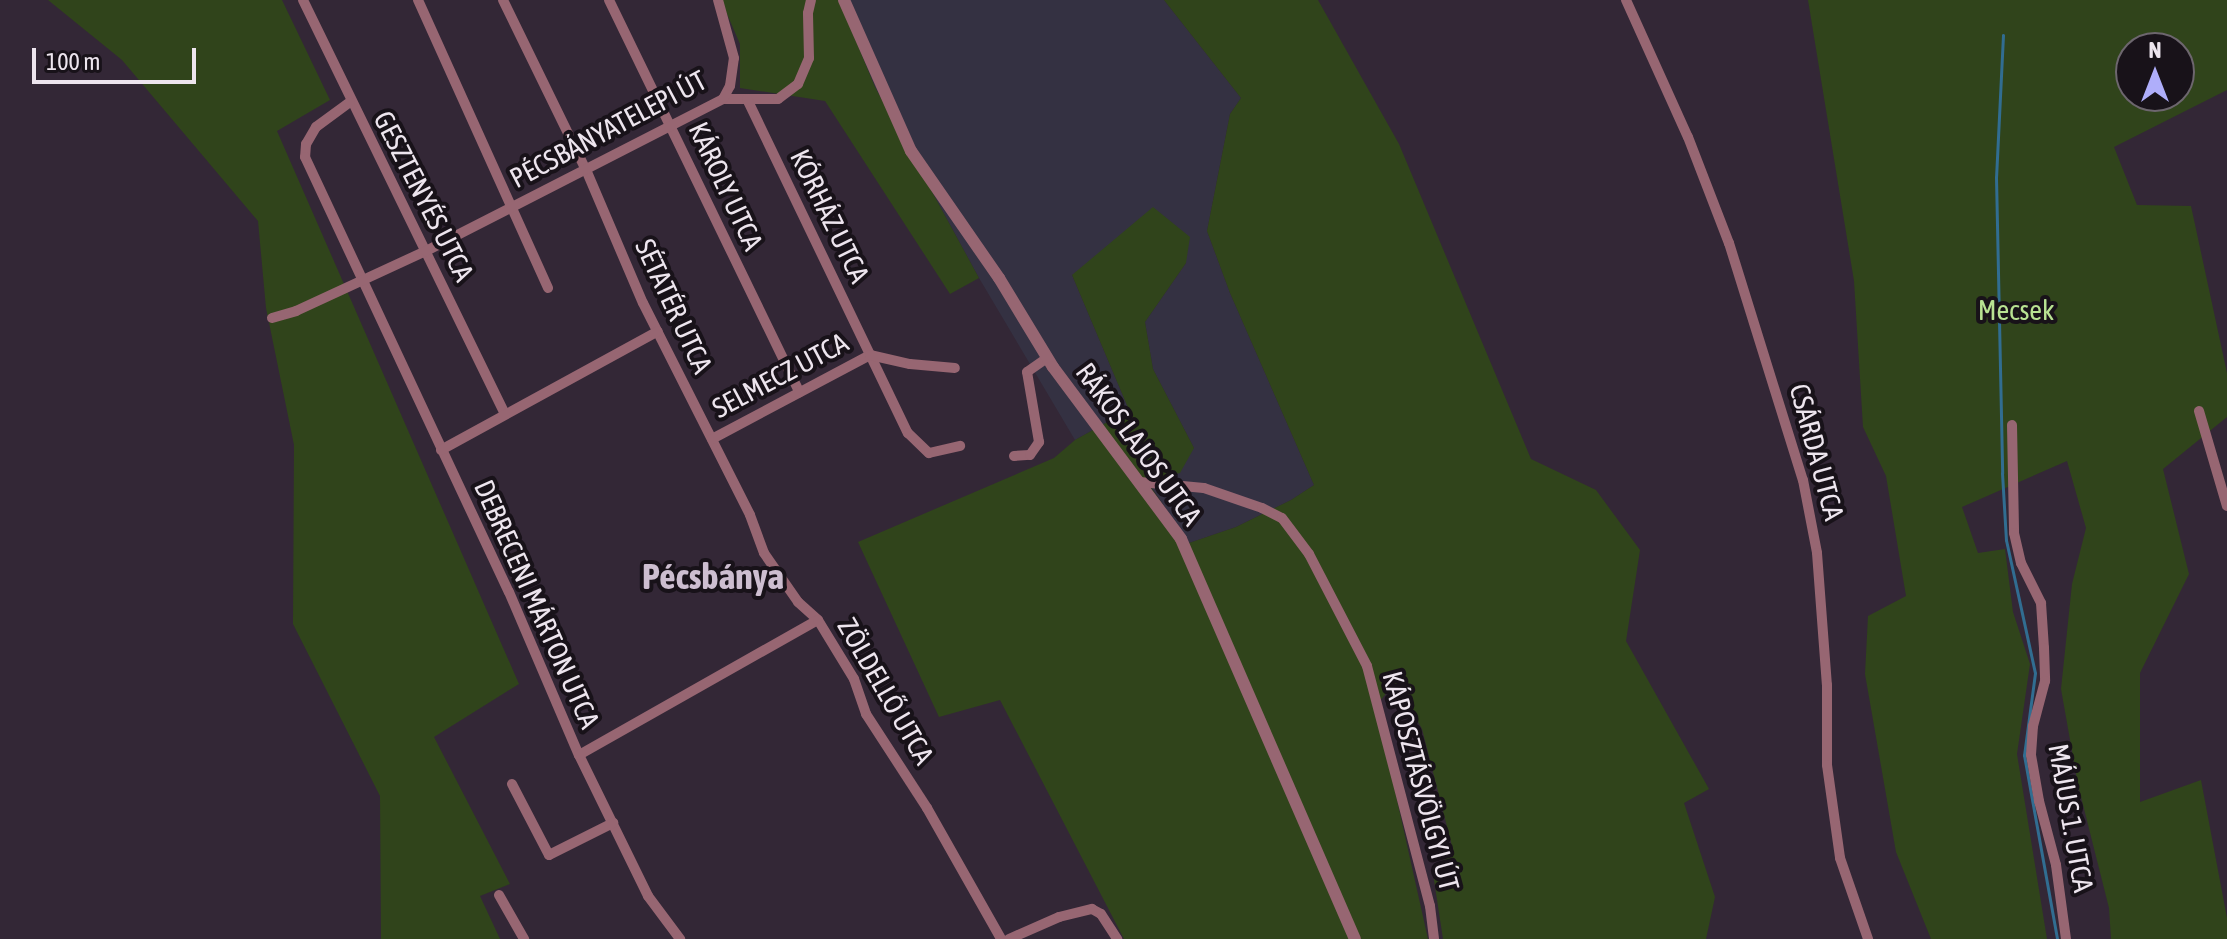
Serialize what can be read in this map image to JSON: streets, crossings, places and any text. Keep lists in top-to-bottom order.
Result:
{
  "streets": {
    "street": [
      "PÉCSBÁNYATELEPI ÚT",
      "KÁROLY UTCA",
      "GESZTENYÉS UTCA",
      "KÓRHÁZ UTCA",
      "SÉTATÉR UTCA",
      "SELMECZ UTCA",
      "RÁKOS LAJOS UTCA",
      "CSÁRDA UTCA",
      "DEBRECENI MÁRTON UTCA",
      "ZÖLDELLŐ UTCA",
      "KÁPOSZTÁSVÖLGYI ÚT",
      "MÁJUS 1. UTCA"
    ]
  },
  "crossings": [
    ["PÉCSBÁNYATELEPI ÚT", "KÁROLY UTCA"],
    ["PÉCSBÁNYATELEPI ÚT", "GESZTENYÉS UTCA"],
    ["PÉCSBÁNYATELEPI ÚT", "SÉTATÉR UTCA"],
    ["PÉCSBÁNYATELEPI ÚT", "DEBRECENI MÁRTON UTCA"],
    ["KÁROLY UTCA", "SELMECZ UTCA"],
    ["GESZTENYÉS UTCA", "DEBRECENI MÁRTON UTCA"],
    ["KÓRHÁZ UTCA", "SELMECZ UTCA"],
    ["SÉTATÉR UTCA", "SELMECZ UTCA"],
    ["SÉTATÉR UTCA", "ZÖLDELLŐ UTCA"],
    ["RÁKOS LAJOS UTCA", "KÁPOSZTÁSVÖLGYI ÚT"],
    ["DEBRECENI MÁRTON UTCA", "ZÖLDELLŐ UTCA"]
  ],
  "districts": ["Pécsbánya"],
  "parks": ["Mecsek"],
  "scale_bar": "100 m",
  "north": "top"
}
